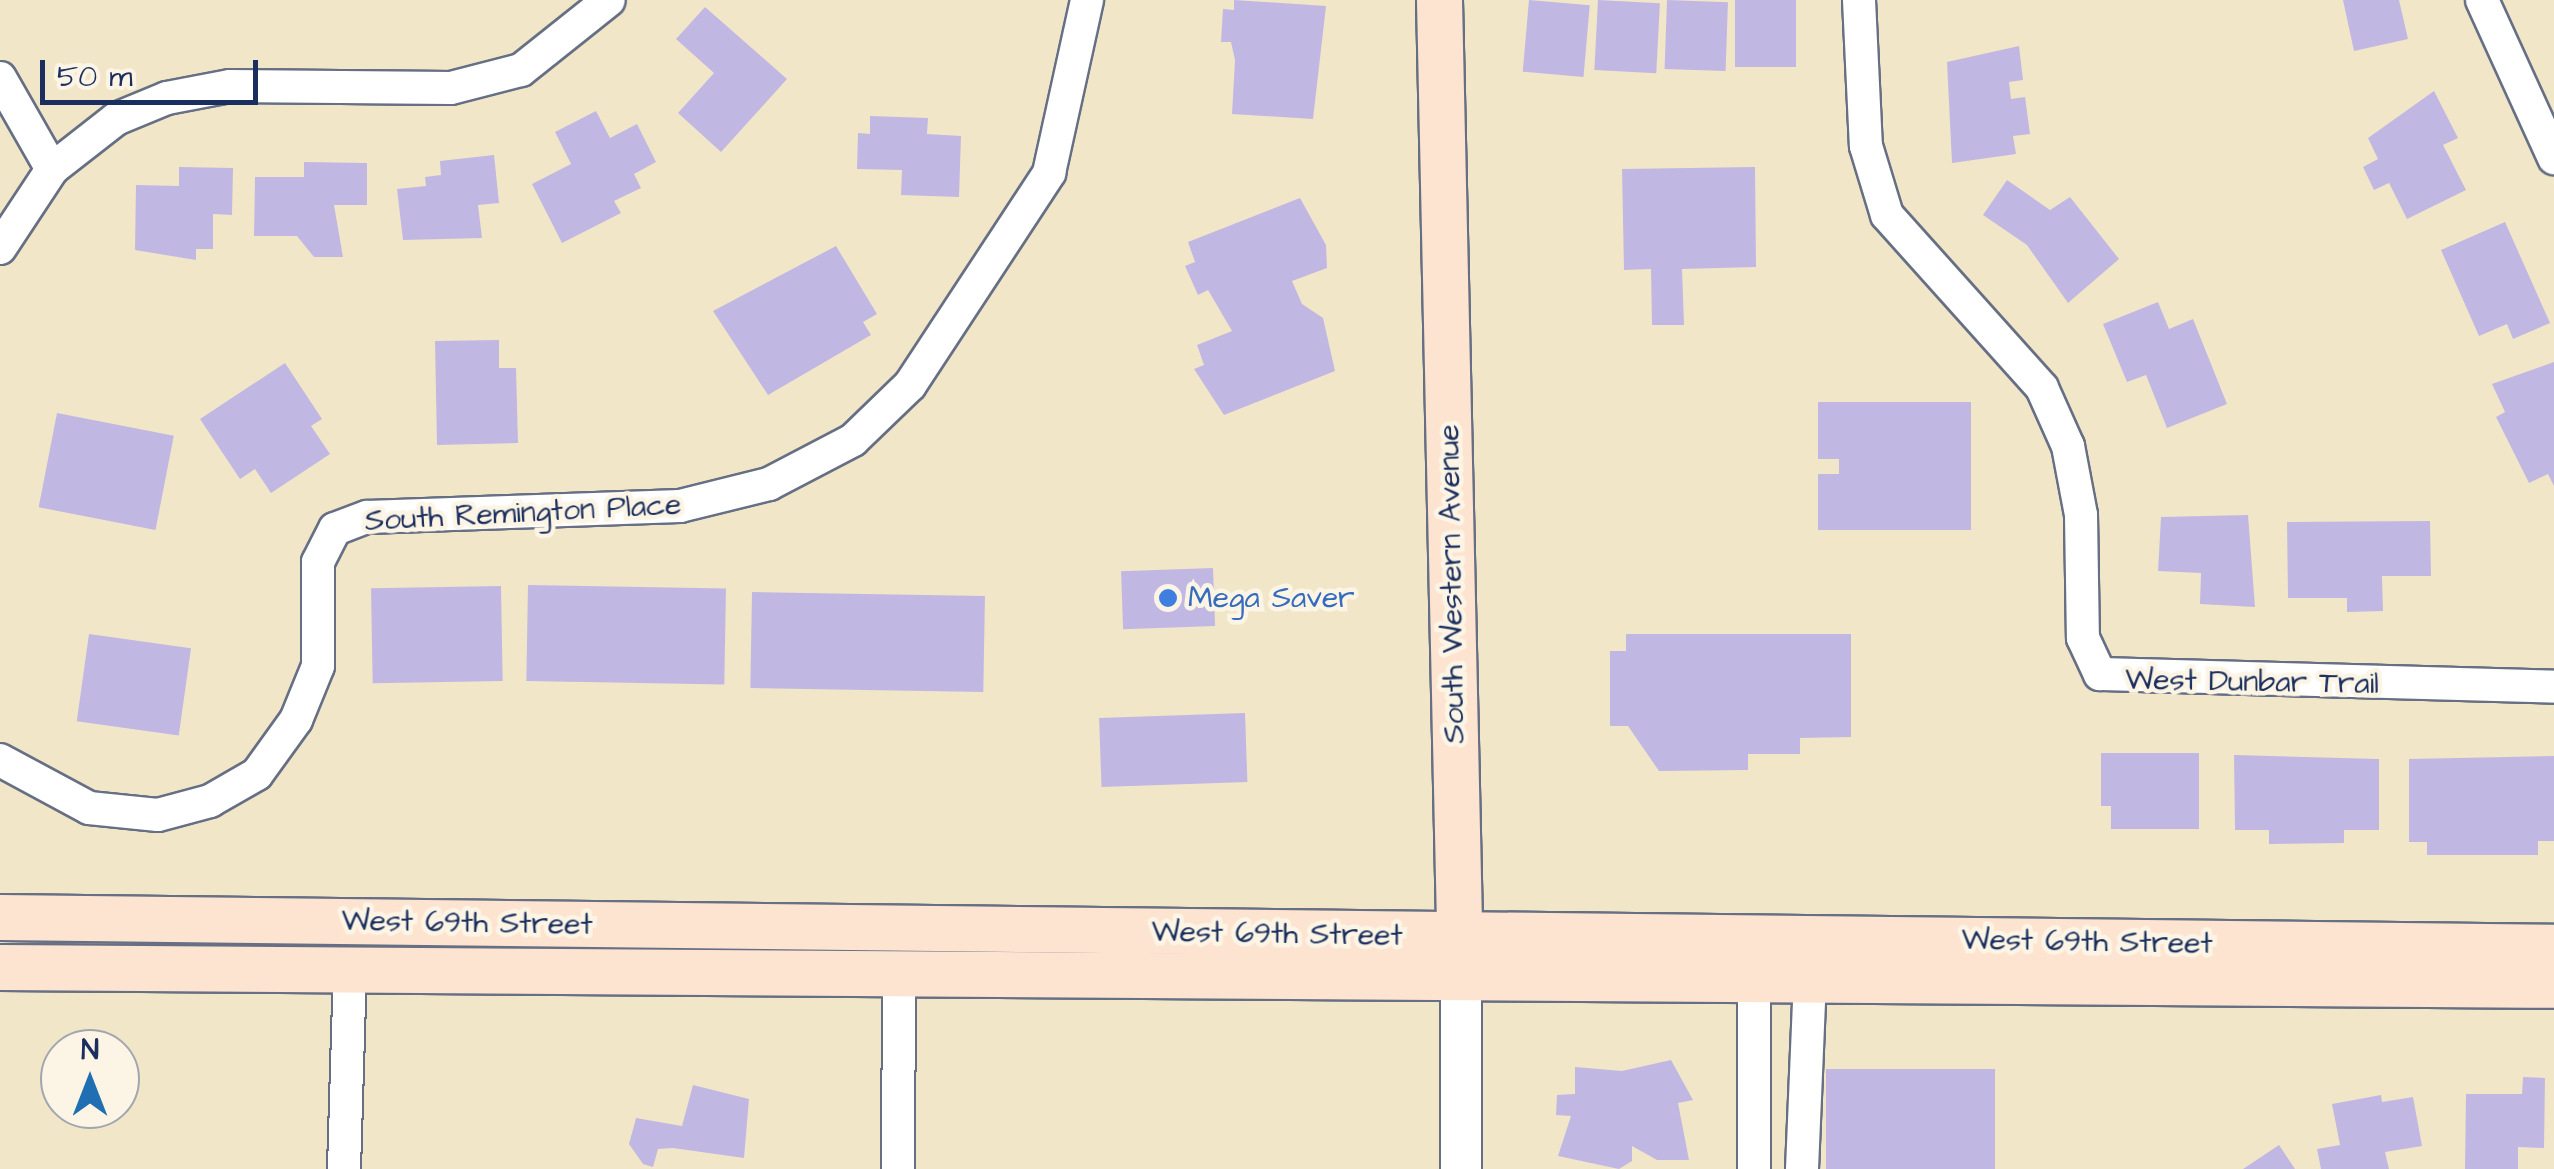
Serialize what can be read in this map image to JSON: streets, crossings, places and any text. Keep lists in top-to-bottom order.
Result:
{
  "streets": {
    "main road": ["South Western Avenue", "West 69th Street"],
    "street": ["South Remington Place", "West Dunbar Trail"]
  },
  "crossings": [
    ["South Western Avenue", "West 69th Street"]
  ],
  "places": ["Mega Saver"],
  "scale_bar": "50 m",
  "north": "top"
}
